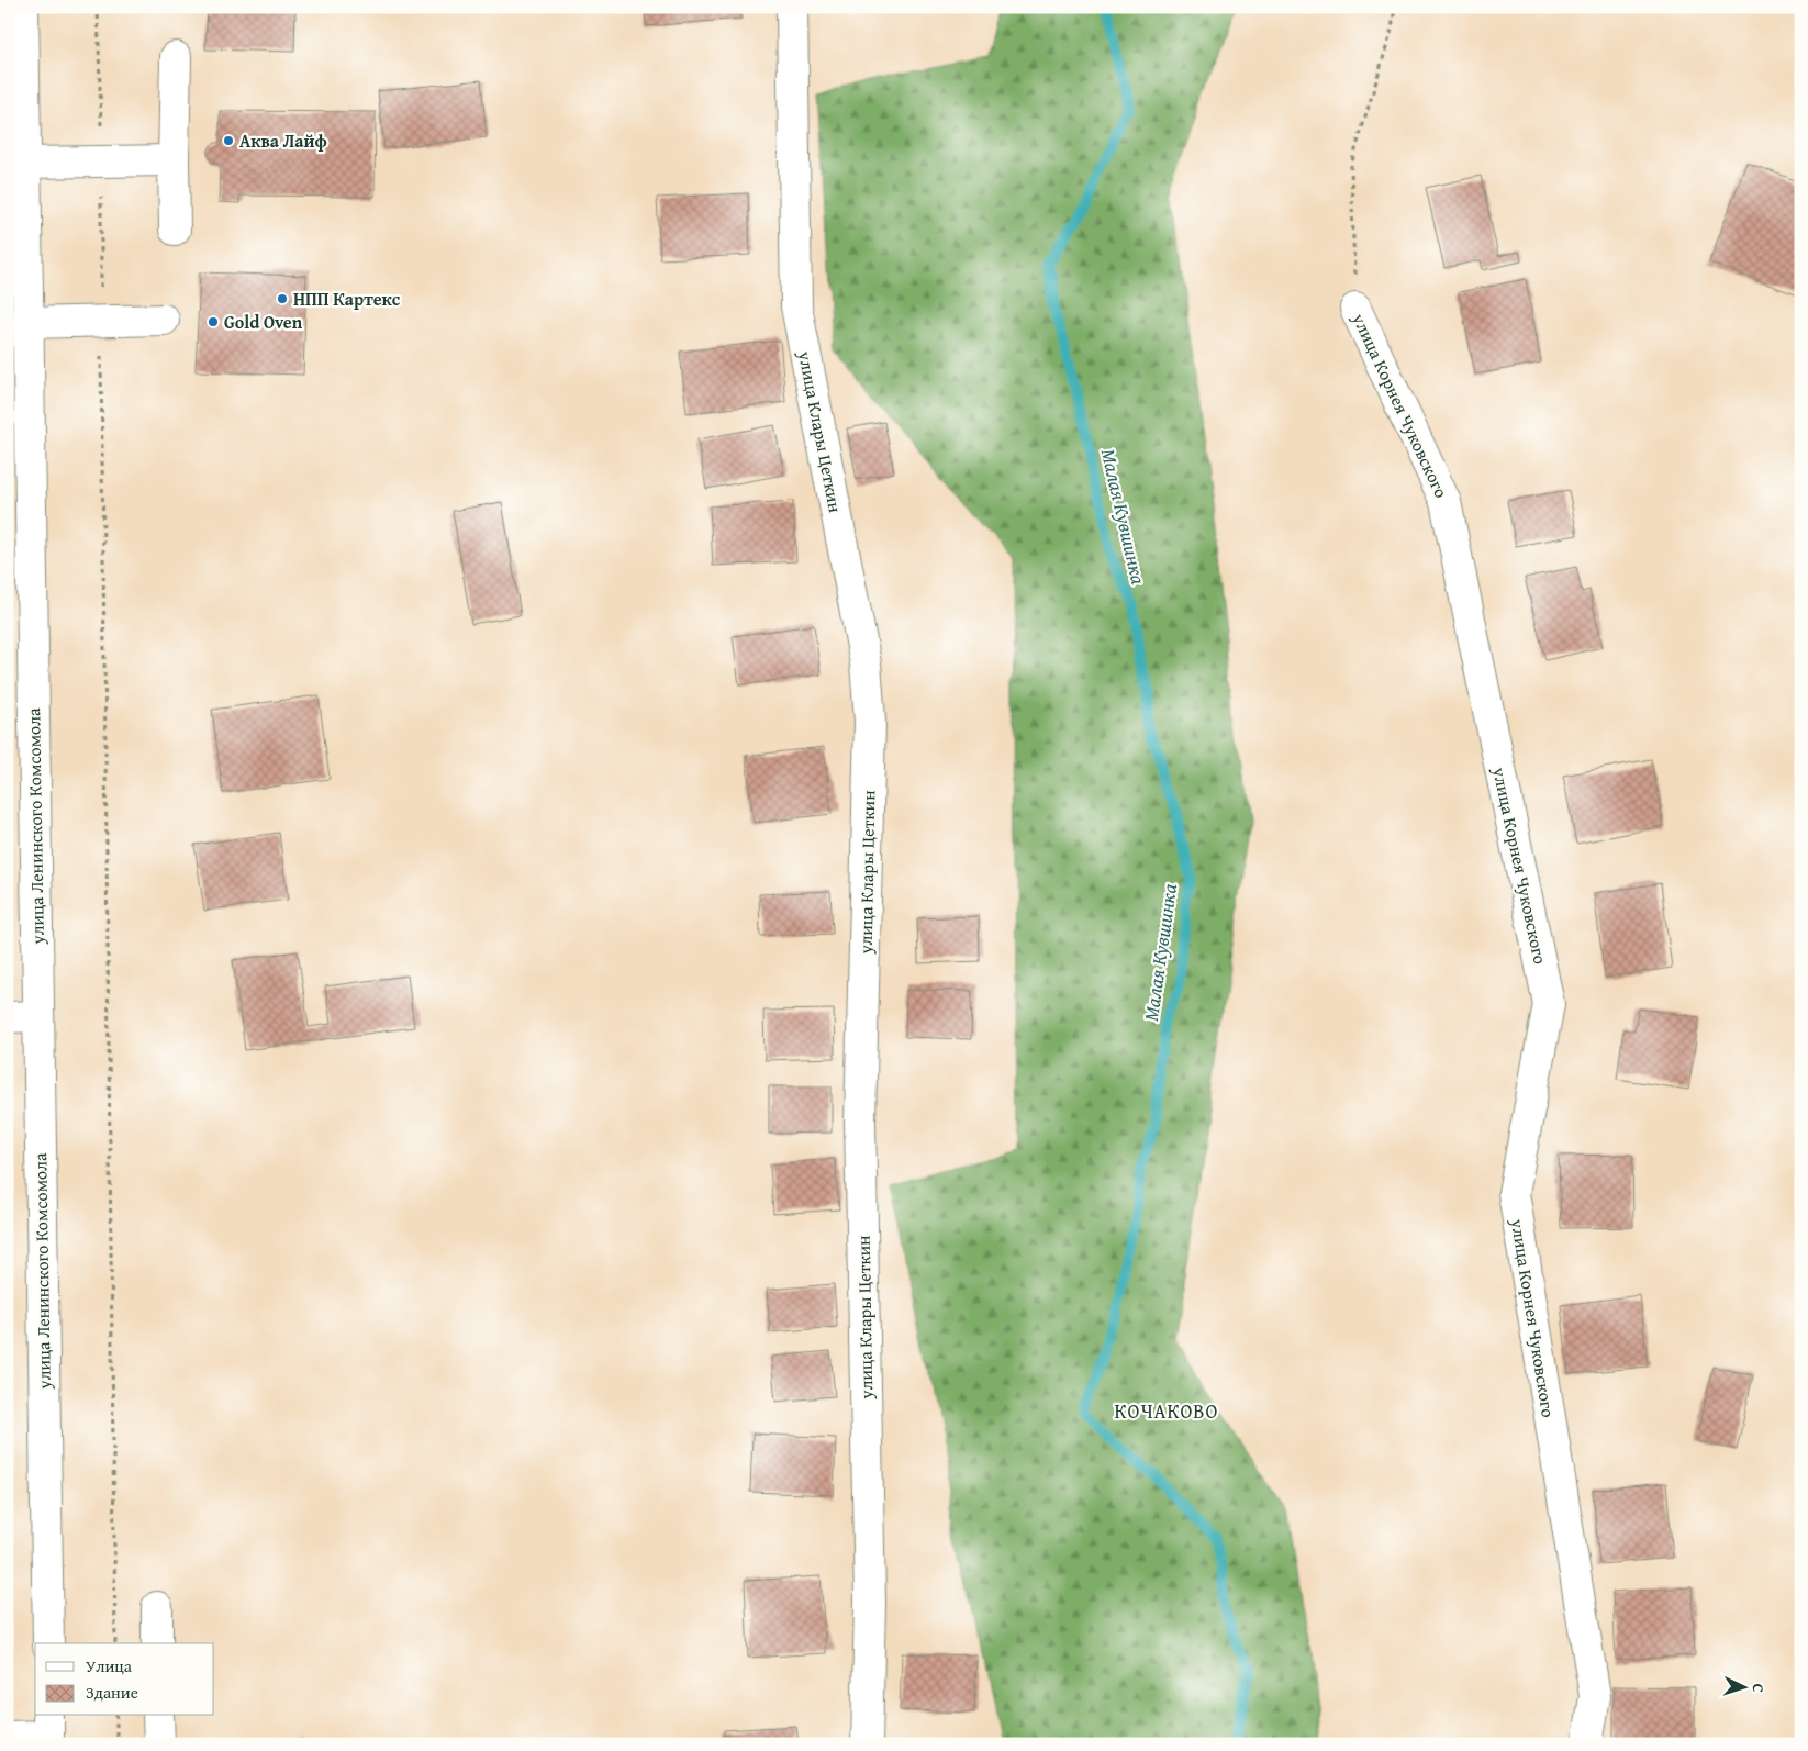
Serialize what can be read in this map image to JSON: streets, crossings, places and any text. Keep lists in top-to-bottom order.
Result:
{
  "streets": {
    "street": ["улица Корнея Чуковского", "улица Клары Цеткин", "улица Ленинского Комсомола"]
  },
  "districts": ["КОЧАКОВО"],
  "water": ["Малая Кувшинка"],
  "places": ["Аква Лайф", "НПП Картекс", "Gold Oven"],
  "legend": ["Улица", "Здание"],
  "north": "right"
}
